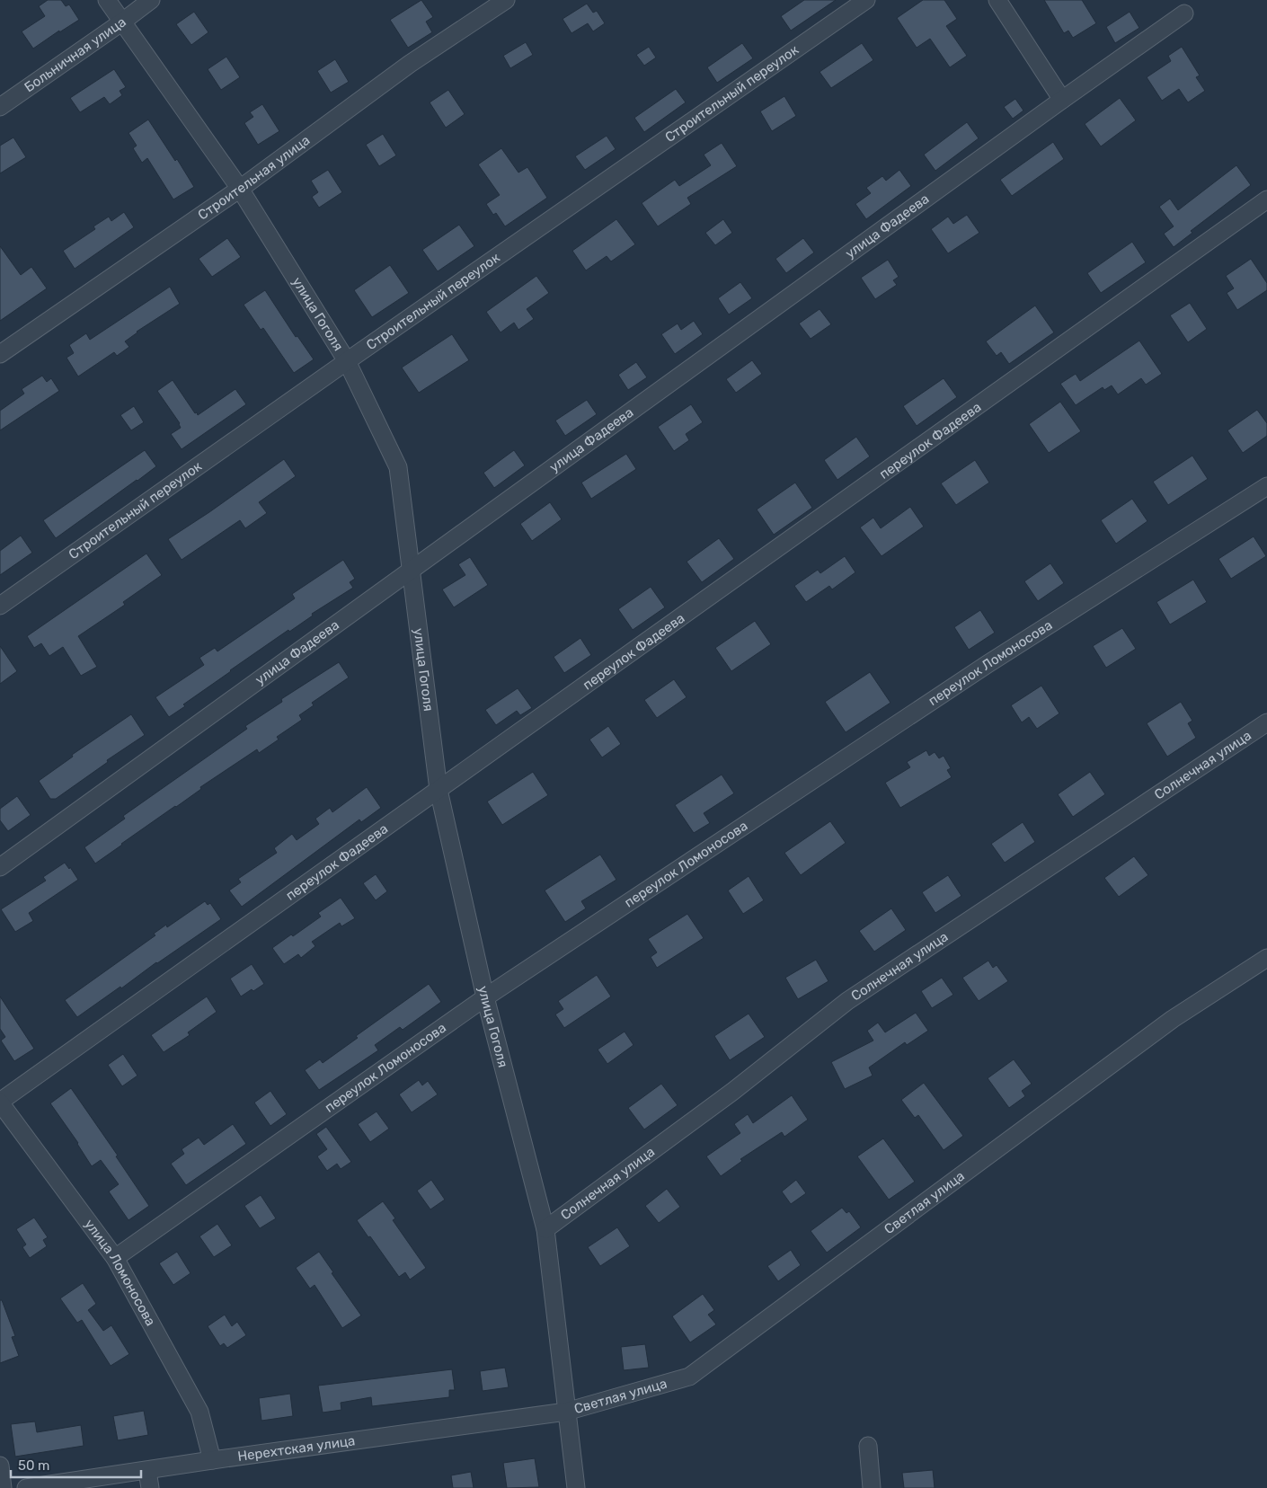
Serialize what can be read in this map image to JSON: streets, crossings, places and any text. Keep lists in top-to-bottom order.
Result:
{
  "streets": {
    "street": [
      "Больничная улица",
      "Строительный переулок",
      "Строительная улица",
      "улица Фадеева",
      "улица Гоголя",
      "переулок Фадеева",
      "переулок Ломоносова",
      "Солнечная улица",
      "Светлая улица",
      "улица Ломоносова",
      "Нерехтская улица"
    ]
  },
  "crossings": [
    ["Больничная улица", "улица Гоголя"],
    ["Строительный переулок", "улица Гоголя"],
    ["Строительная улица", "улица Гоголя"],
    ["улица Фадеева", "улица Гоголя"],
    ["улица Гоголя", "переулок Фадеева"],
    ["улица Гоголя", "переулок Ломоносова"],
    ["улица Гоголя", "Солнечная улица"],
    ["улица Гоголя", "Светлая улица"],
    ["улица Гоголя", "Нерехтская улица"],
    ["переулок Фадеева", "улица Ломоносова"],
    ["переулок Ломоносова", "улица Ломоносова"],
    ["Светлая улица", "Нерехтская улица"],
    ["улица Ломоносова", "Нерехтская улица"]
  ],
  "scale_bar": "50 m"
}
